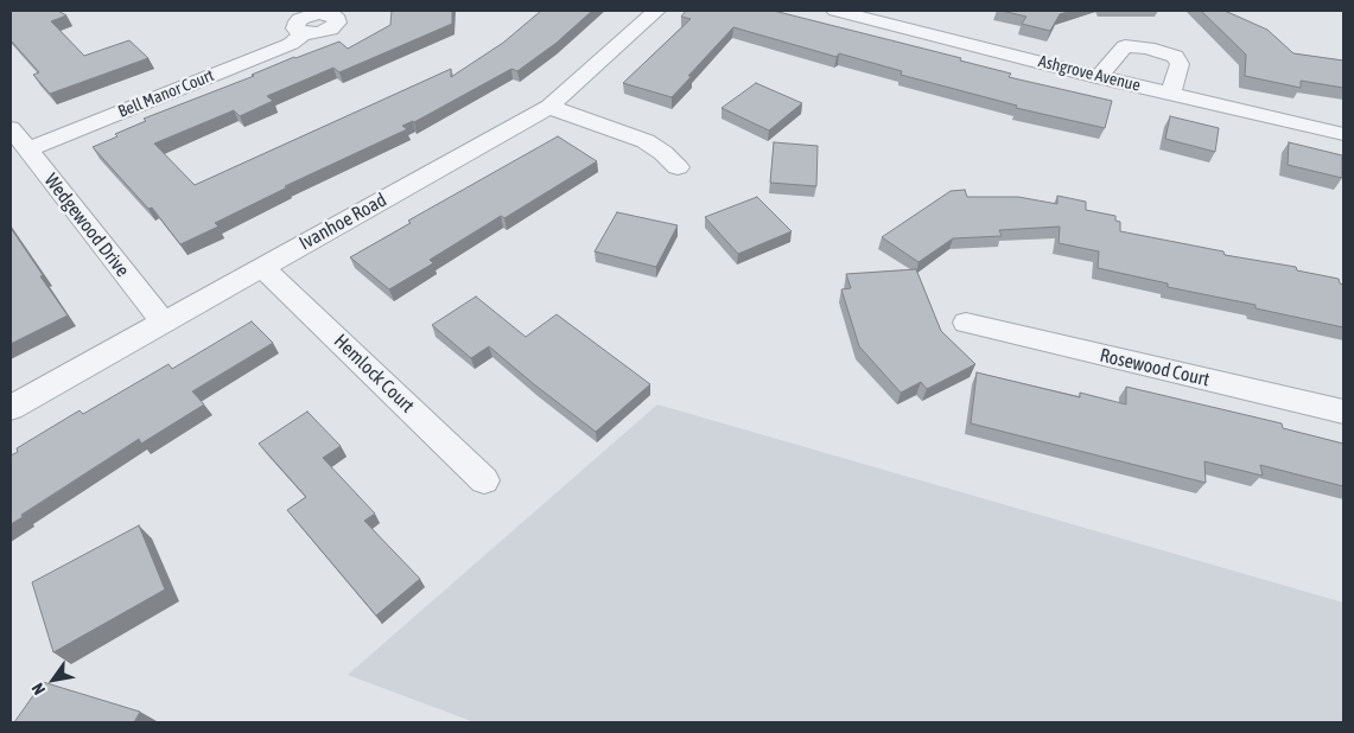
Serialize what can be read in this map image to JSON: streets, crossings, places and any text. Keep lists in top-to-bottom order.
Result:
{
  "streets": {
    "street": [
      "Ashgrove Avenue",
      "Bell Manor Court",
      "Ivanhoe Road",
      "Wedgewood Drive",
      "Rosewood Court",
      "Hemlock Court"
    ]
  },
  "crossings": [
    ["Bell Manor Court", "Wedgewood Drive"],
    ["Ivanhoe Road", "Wedgewood Drive"],
    ["Ivanhoe Road", "Hemlock Court"]
  ],
  "north": "bottom left"
}
